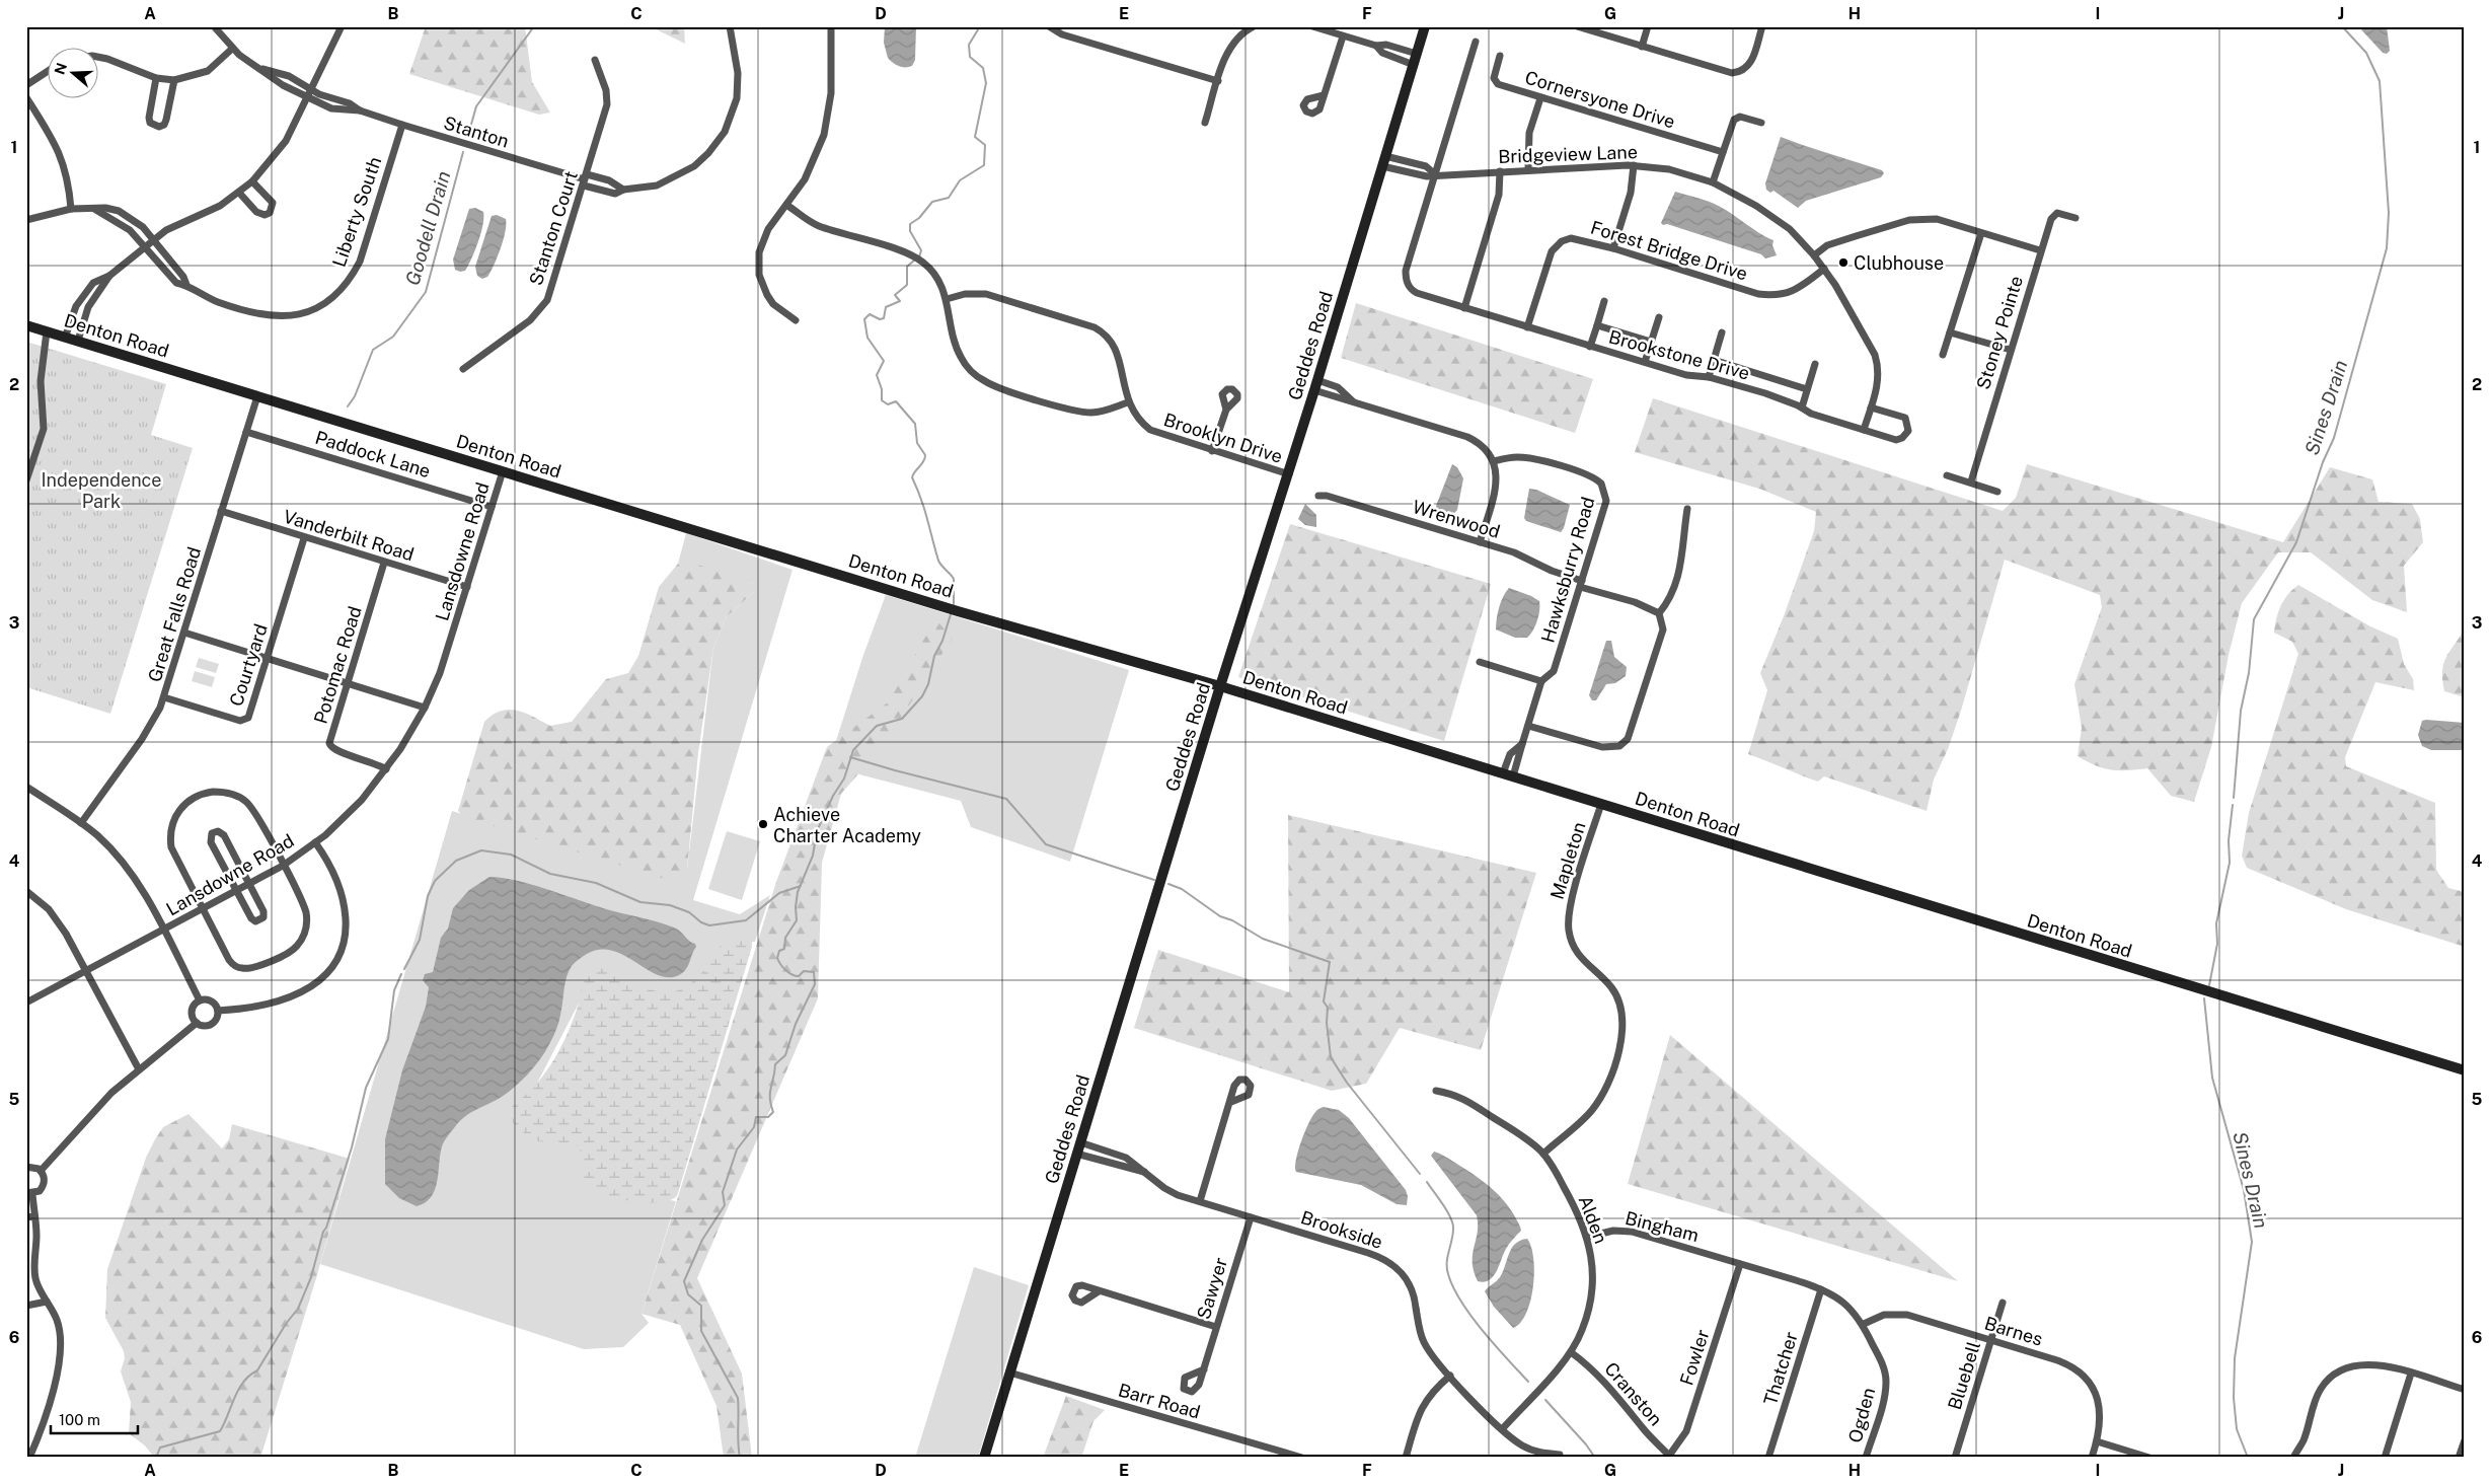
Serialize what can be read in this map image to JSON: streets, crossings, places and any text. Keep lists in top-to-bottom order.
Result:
{
  "streets": {
    "street": [
      "Cornersyone Drive",
      "Stanton",
      "Bridgeview Lane",
      "Liberty South",
      "Stanton Court",
      "Forest Bridge Drive",
      "Stoney Pointe",
      "Denton Road",
      "Geddes Road",
      "Brookstone Drive",
      "Brooklyn Drive",
      "Paddock Lane",
      "Wrenwood",
      "Vanderbilt Road",
      "Lansdowne Road",
      "Hawksburry Road",
      "Great Falls Road",
      "Courtyard",
      "Potomac Road",
      "Mapleton",
      "Alden",
      "Bingham",
      "Brookside",
      "Sawyer",
      "Barnes",
      "Fowler",
      "Thatcher",
      "Bluebell",
      "Cranston",
      "Barr Road",
      "Ogden"
    ]
  },
  "crossings": [
    ["Stanton", "Liberty South"],
    ["Stanton", "Stanton Court"],
    ["Bridgeview Lane", "Forest Bridge Drive"],
    ["Bridgeview Lane", "Brookstone Drive"],
    ["Forest Bridge Drive", "Brookstone Drive"],
    ["Denton Road", "Geddes Road"],
    ["Denton Road", "Lansdowne Road"],
    ["Denton Road", "Hawksburry Road"],
    ["Denton Road", "Great Falls Road"],
    ["Denton Road", "Mapleton"],
    ["Geddes Road", "Brooklyn Drive"],
    ["Geddes Road", "Brookside"],
    ["Geddes Road", "Barr Road"],
    ["Paddock Lane", "Lansdowne Road"],
    ["Paddock Lane", "Great Falls Road"],
    ["Wrenwood", "Hawksburry Road"],
    ["Vanderbilt Road", "Lansdowne Road"],
    ["Vanderbilt Road", "Great Falls Road"],
    ["Vanderbilt Road", "Courtyard"],
    ["Vanderbilt Road", "Potomac Road"],
    ["Lansdowne Road", "Potomac Road"],
    ["Great Falls Road", "Courtyard"],
    ["Mapleton", "Alden"],
    ["Alden", "Bingham"],
    ["Alden", "Brookside"],
    ["Alden", "Cranston"],
    ["Bingham", "Fowler"],
    ["Bingham", "Thatcher"],
    ["Bingham", "Ogden"],
    ["Brookside", "Sawyer"],
    ["Barnes", "Bluebell"],
    ["Barnes", "Ogden"],
    ["Fowler", "Cranston"],
    ["Thatcher", "Ogden"]
  ],
  "water": ["Goodell Drain", "Sines Drain"],
  "parks": ["Independence Park"],
  "places": ["Clubhouse", "Achieve Charter Academy"],
  "scale_bar": "100 m",
  "north": "left",
  "grid": {
    "columns": [
      "A",
      "B",
      "C",
      "D",
      "E",
      "F",
      "G",
      "H",
      "I",
      "J"
    ],
    "rows": [
      "1",
      "2",
      "3",
      "4",
      "5",
      "6"
    ]
  }
}
